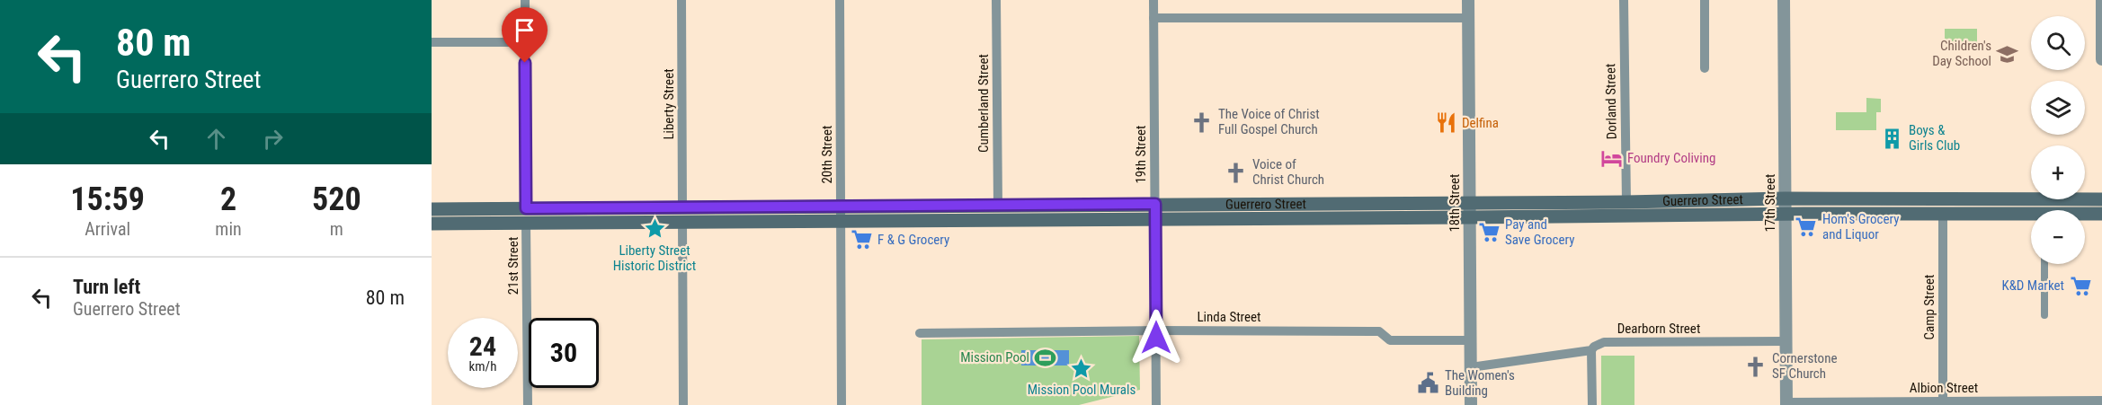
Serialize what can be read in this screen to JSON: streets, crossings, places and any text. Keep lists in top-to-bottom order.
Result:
{
  "streets": {
    "main road": ["Guerrero Street"],
    "street": [
      "Dorland Street",
      "Cumberland Street",
      "Liberty Street",
      "20th Street",
      "19th Street",
      "18th Street",
      "17th Street",
      "21st Street",
      "Camp Street",
      "Linda Street",
      "Dearborn Street",
      "Albion Street"
    ]
  },
  "crossings": [
    ["Dorland Street", "Guerrero Street"],
    ["Cumberland Street", "Guerrero Street"],
    ["Liberty Street", "Guerrero Street"],
    ["20th Street", "Guerrero Street"],
    ["19th Street", "Guerrero Street"],
    ["19th Street", "Linda Street"],
    ["Guerrero Street", "18th Street"],
    ["Guerrero Street", "17th Street"],
    ["Guerrero Street", "21st Street"],
    ["Guerrero Street", "Camp Street"],
    ["18th Street", "Linda Street"],
    ["18th Street", "Dearborn Street"],
    ["17th Street", "Dearborn Street"],
    ["17th Street", "Albion Street"],
    ["Camp Street", "Albion Street"]
  ],
  "places": {
    "school or university": ["Children's Day School"],
    "church": ["The Voice of Christ Full Gospel Church", "Voice of Christ Church", "Cornerstone SF Church"],
    "restaurant": ["Delfina"],
    "building": ["Boys & Girls Club"],
    "hotel": ["Foundry Coliving"],
    "supermarket": [
      "Hom's Grocery and Liquor",
      "Pay and Save Grocery",
      "F & G Grocery",
      "K&D Market"
    ],
    "place": ["Liberty Street Historic District", "Mission Pool Murals"],
    "sports": ["Mission Pool"],
    "public building": ["The Women's Building"]
  },
  "page": {
    "turn": ["80 m", "Guerrero Street"],
    "map_buttons": ["+", "−"],
    "eta": [
      "15:59",
      "Arrival",
      "2",
      "min",
      "520",
      "m"
    ],
    "list": [
      {
        "name": "Turn left",
        "note": "Guerrero Street",
        "value": "80 m"
      }
    ],
    "speed": "24 km/h",
    "limit": "30"
  }
}
